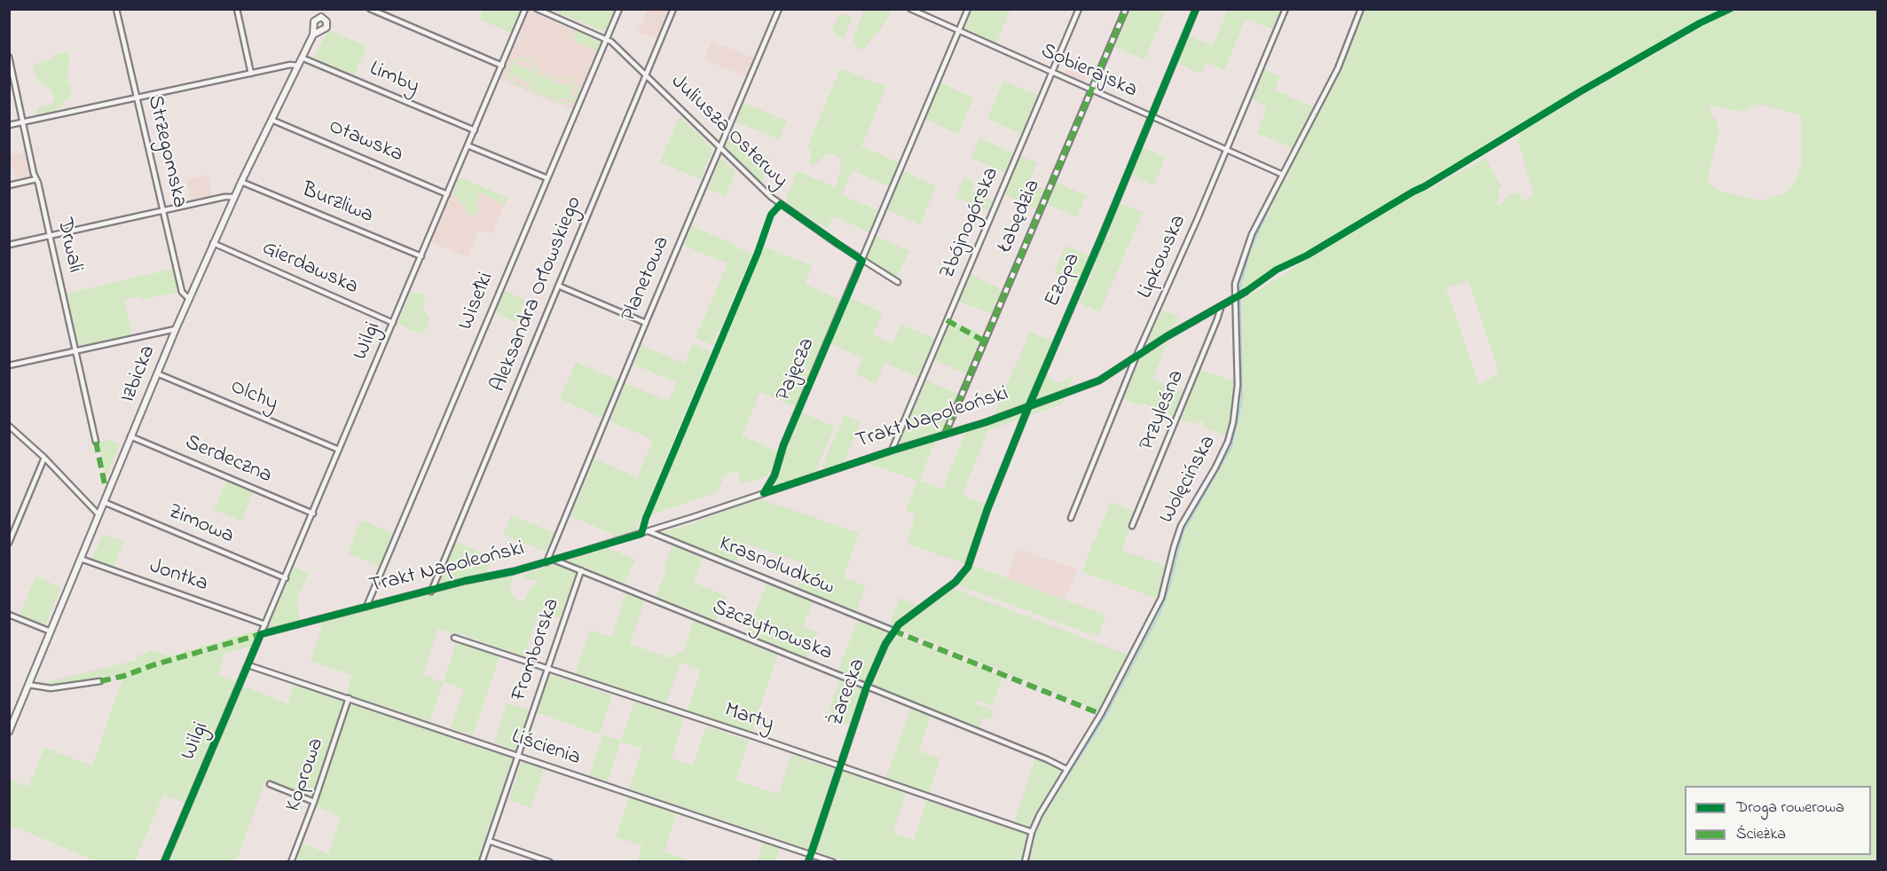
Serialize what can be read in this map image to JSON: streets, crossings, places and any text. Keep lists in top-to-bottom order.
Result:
{
  "streets": {
    "street": [
      "Sobierajska",
      "Limby",
      "Juliusza Osterwy",
      "Otawska",
      "Strzegomska",
      "Burzliwa",
      "Łabędzia",
      "Zbójnogórska",
      "Drwali",
      "Lipkowska",
      "Gierdawska",
      "Planetowa",
      "Ezopa",
      "Aleksandra Orłowskiego",
      "Wisełki",
      "Wilgi",
      "Pajęcza",
      "Izbicka",
      "Olchy",
      "Przyleśna",
      "Trakt Napoleoński",
      "Serdeczna",
      "Wolęcińska",
      "Zimowa",
      "Krasnoludków",
      "Jontka",
      "Szczytnowska",
      "Fromborska",
      "Żarecka",
      "Marty",
      "Liścienia",
      "Koprowa"
    ]
  },
  "crossings": [
    ["Sobierajska", "Łabędzia"],
    ["Sobierajska", "Zbójnogórska"],
    ["Sobierajska", "Lipkowska"],
    ["Sobierajska", "Ezopa"],
    ["Sobierajska", "Pajęcza"],
    ["Sobierajska", "Wolęcińska"],
    ["Limby", "Wilgi"],
    ["Limby", "Izbicka"],
    ["Juliusza Osterwy", "Planetowa"],
    ["Juliusza Osterwy", "Aleksandra Orłowskiego"],
    ["Juliusza Osterwy", "Wisełki"],
    ["Juliusza Osterwy", "Pajęcza"],
    ["Otawska", "Wilgi"],
    ["Otawska", "Izbicka"],
    ["Strzegomska", "Izbicka"],
    ["Burzliwa", "Wilgi"],
    ["Burzliwa", "Izbicka"],
    ["Łabędzia", "Trakt Napoleoński"],
    ["Zbójnogórska", "Trakt Napoleoński"],
    ["Lipkowska", "Trakt Napoleoński"],
    ["Gierdawska", "Wilgi"],
    ["Gierdawska", "Izbicka"],
    ["Planetowa", "Trakt Napoleoński"],
    ["Ezopa", "Trakt Napoleoński"],
    ["Ezopa", "Żarecka"],
    ["Aleksandra Orłowskiego", "Trakt Napoleoński"],
    ["Wisełki", "Trakt Napoleoński"],
    ["Wilgi", "Olchy"],
    ["Wilgi", "Trakt Napoleoński"],
    ["Wilgi", "Serdeczna"],
    ["Wilgi", "Zimowa"],
    ["Wilgi", "Jontka"],
    ["Wilgi", "Liścienia"],
    ["Pajęcza", "Trakt Napoleoński"],
    ["Izbicka", "Olchy"],
    ["Izbicka", "Serdeczna"],
    ["Izbicka", "Zimowa"],
    ["Izbicka", "Jontka"],
    ["Przyleśna", "Trakt Napoleoński"],
    ["Trakt Napoleoński", "Wolęcińska"],
    ["Trakt Napoleoński", "Krasnoludków"],
    ["Trakt Napoleoński", "Szczytnowska"],
    ["Wolęcińska", "Szczytnowska"],
    ["Wolęcińska", "Marty"],
    ["Krasnoludków", "Żarecka"],
    ["Szczytnowska", "Fromborska"],
    ["Szczytnowska", "Żarecka"],
    ["Fromborska", "Marty"],
    ["Fromborska", "Liścienia"],
    ["Żarecka", "Marty"],
    ["Żarecka", "Liścienia"],
    ["Liścienia", "Koprowa"]
  ],
  "legend": ["Droga rowerowa", "Ścieżka"]
}
